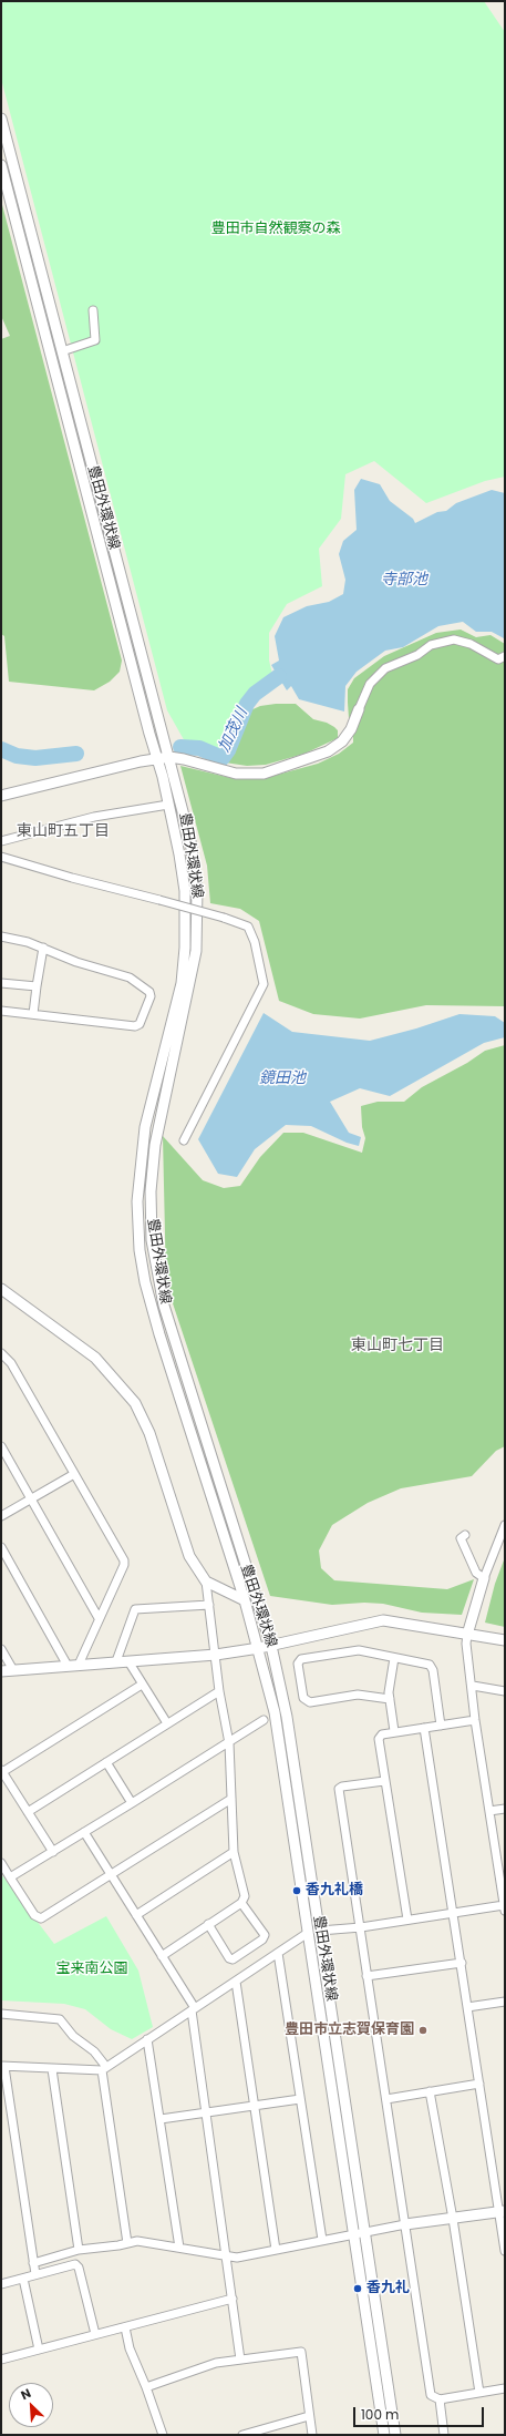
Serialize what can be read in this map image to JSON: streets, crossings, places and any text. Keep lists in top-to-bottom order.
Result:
{
  "streets": {
    "street": ["豊田外環状線"]
  },
  "districts": ["東山町五丁目", "東山町七丁目"],
  "water": ["寺部池", "加茂川", "鏡田池"],
  "parks": ["豊田市自然観察の森", "宝来南公園"],
  "places": ["香九礼橋", "豊田市立志賀保育園", "香九礼"],
  "scale_bar": "100 m",
  "north": "top left"
}
